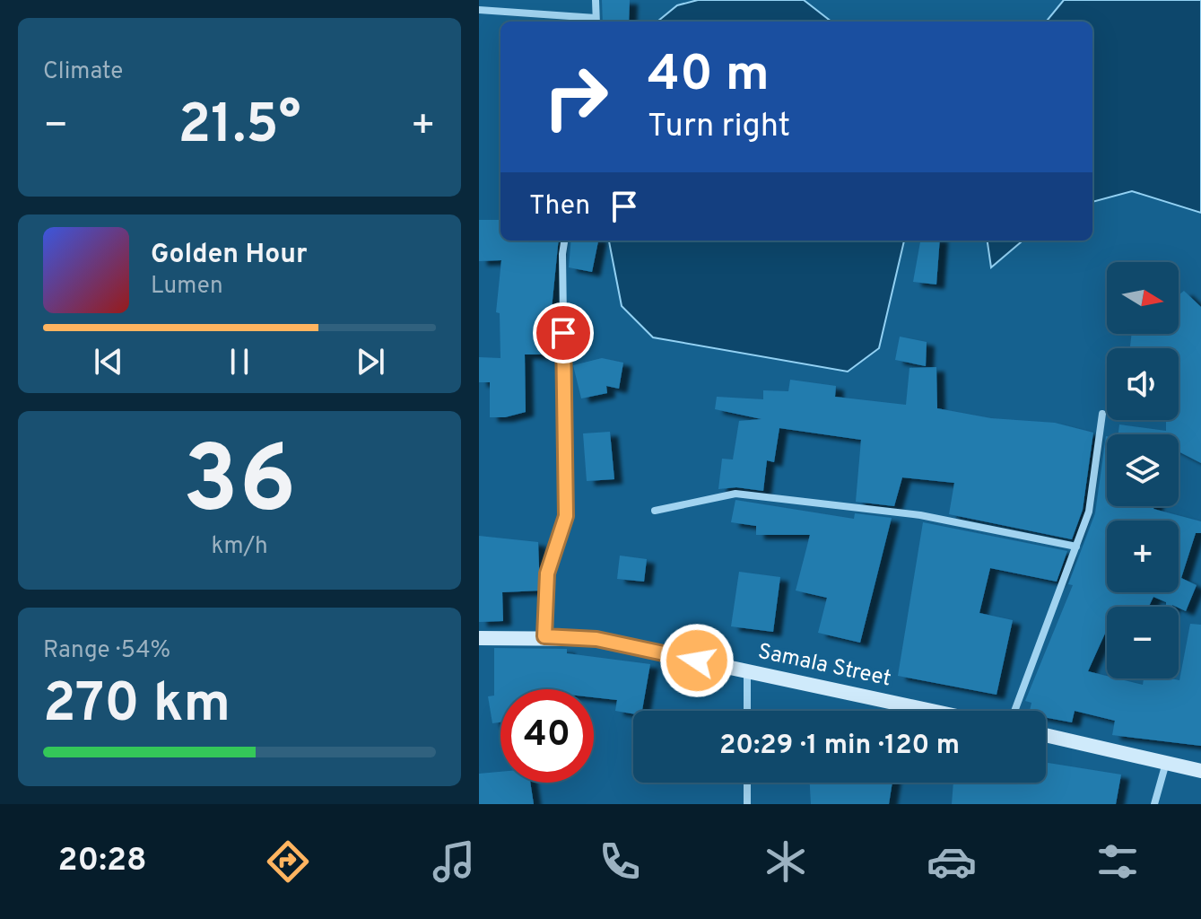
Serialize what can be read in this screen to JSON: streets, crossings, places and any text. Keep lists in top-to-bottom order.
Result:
{
  "streets": {
    "street": ["Samala Street"]
  },
  "north": "right",
  "page": {
    "tile": [
      "Climate",
      ["36", "km/h"],
      ["Range · 54%", "270 km"]
    ],
    "turn": ["40 m", "Turn right"],
    "heat": ["−", "21.5°", "+"],
    "then": "Then",
    "song": ["Golden Hour", "Lumen"],
    "map_buttons": ["+", "−"],
    "limit": "40",
    "trip": "20:29 · 1 min · 120 m",
    "tabs": "20:28"
  }
}
